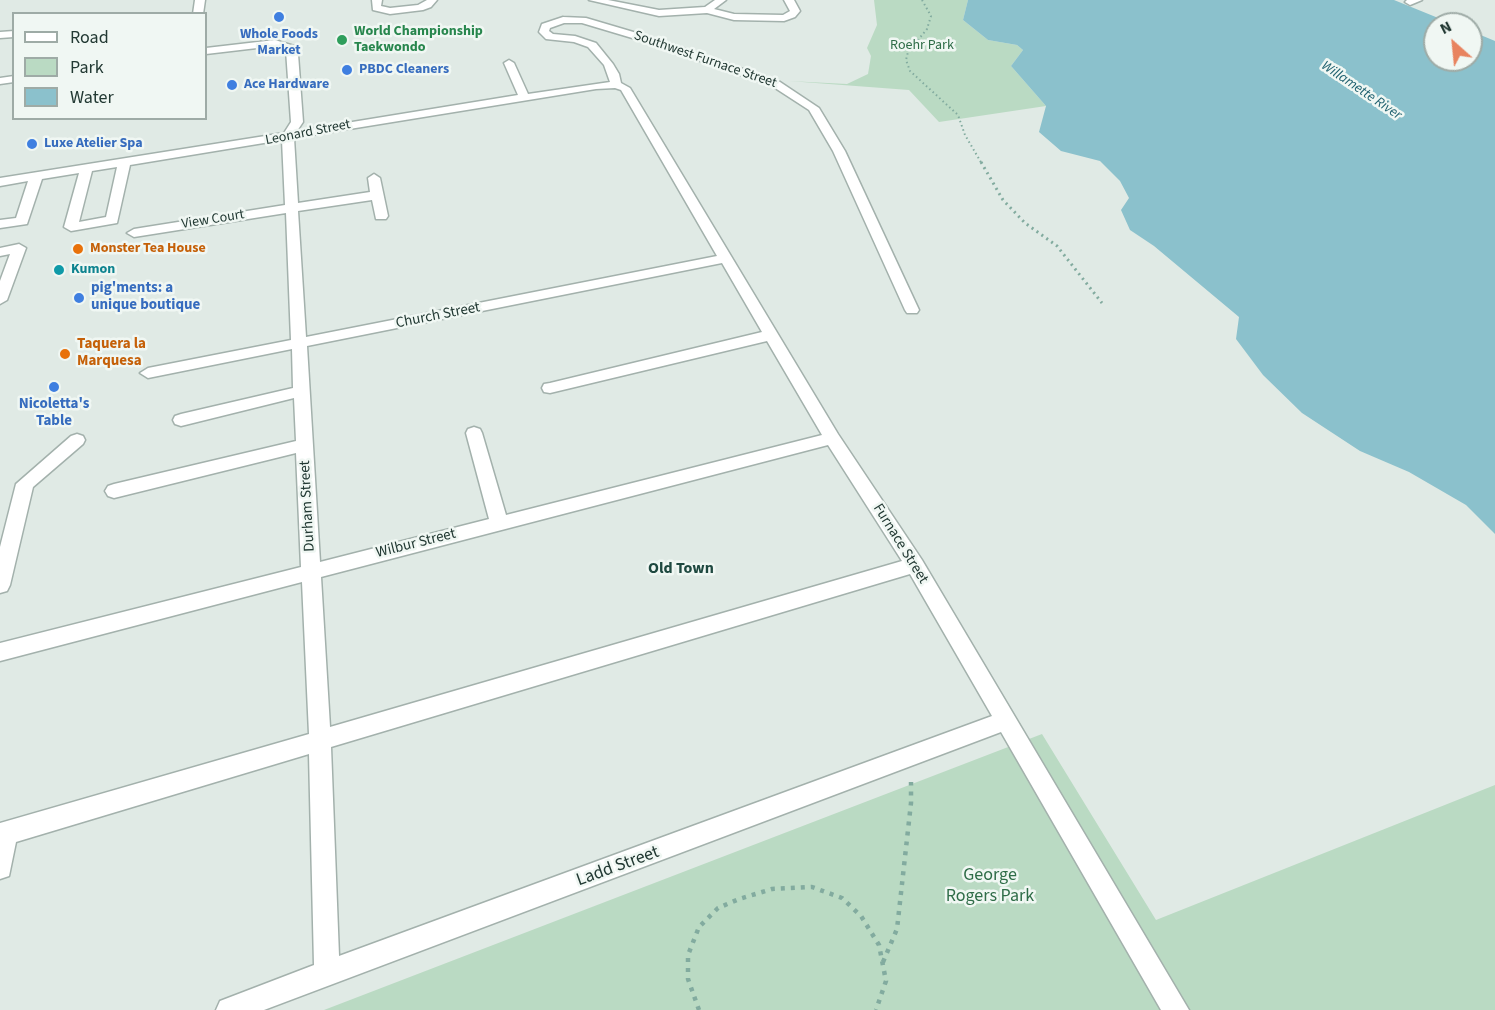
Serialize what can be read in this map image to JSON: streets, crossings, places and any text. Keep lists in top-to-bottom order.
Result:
{
  "streets": {
    "street": [
      "Southwest Furnace Street",
      "Leonard Street",
      "View Court",
      "Church Street",
      "Durham Street",
      "Wilbur Street",
      "Furnace Street",
      "Ladd Street"
    ]
  },
  "crossings": [
    ["Southwest Furnace Street", "Leonard Street"],
    ["Southwest Furnace Street", "Furnace Street"],
    ["Leonard Street", "Durham Street"],
    ["Leonard Street", "Furnace Street"],
    ["View Court", "Durham Street"],
    ["Church Street", "Durham Street"],
    ["Church Street", "Furnace Street"],
    ["Durham Street", "Wilbur Street"],
    ["Durham Street", "Ladd Street"],
    ["Wilbur Street", "Furnace Street"],
    ["Furnace Street", "Ladd Street"]
  ],
  "districts": ["Old Town"],
  "water": ["Willamette River"],
  "parks": ["Roehr Park", "George Rogers Park"],
  "places": [
    "Whole Foods Market",
    "World Championship Taekwondo",
    "PBDC Cleaners",
    "Ace Hardware",
    "Luxe Atelier Spa",
    "Monster Tea House",
    "Kumon",
    "pig'ments: a unique boutique",
    "Taquera la Marquesa",
    "Nicoletta's Table"
  ],
  "legend": ["Road", "Park", "Water"],
  "north": "top left"
}
